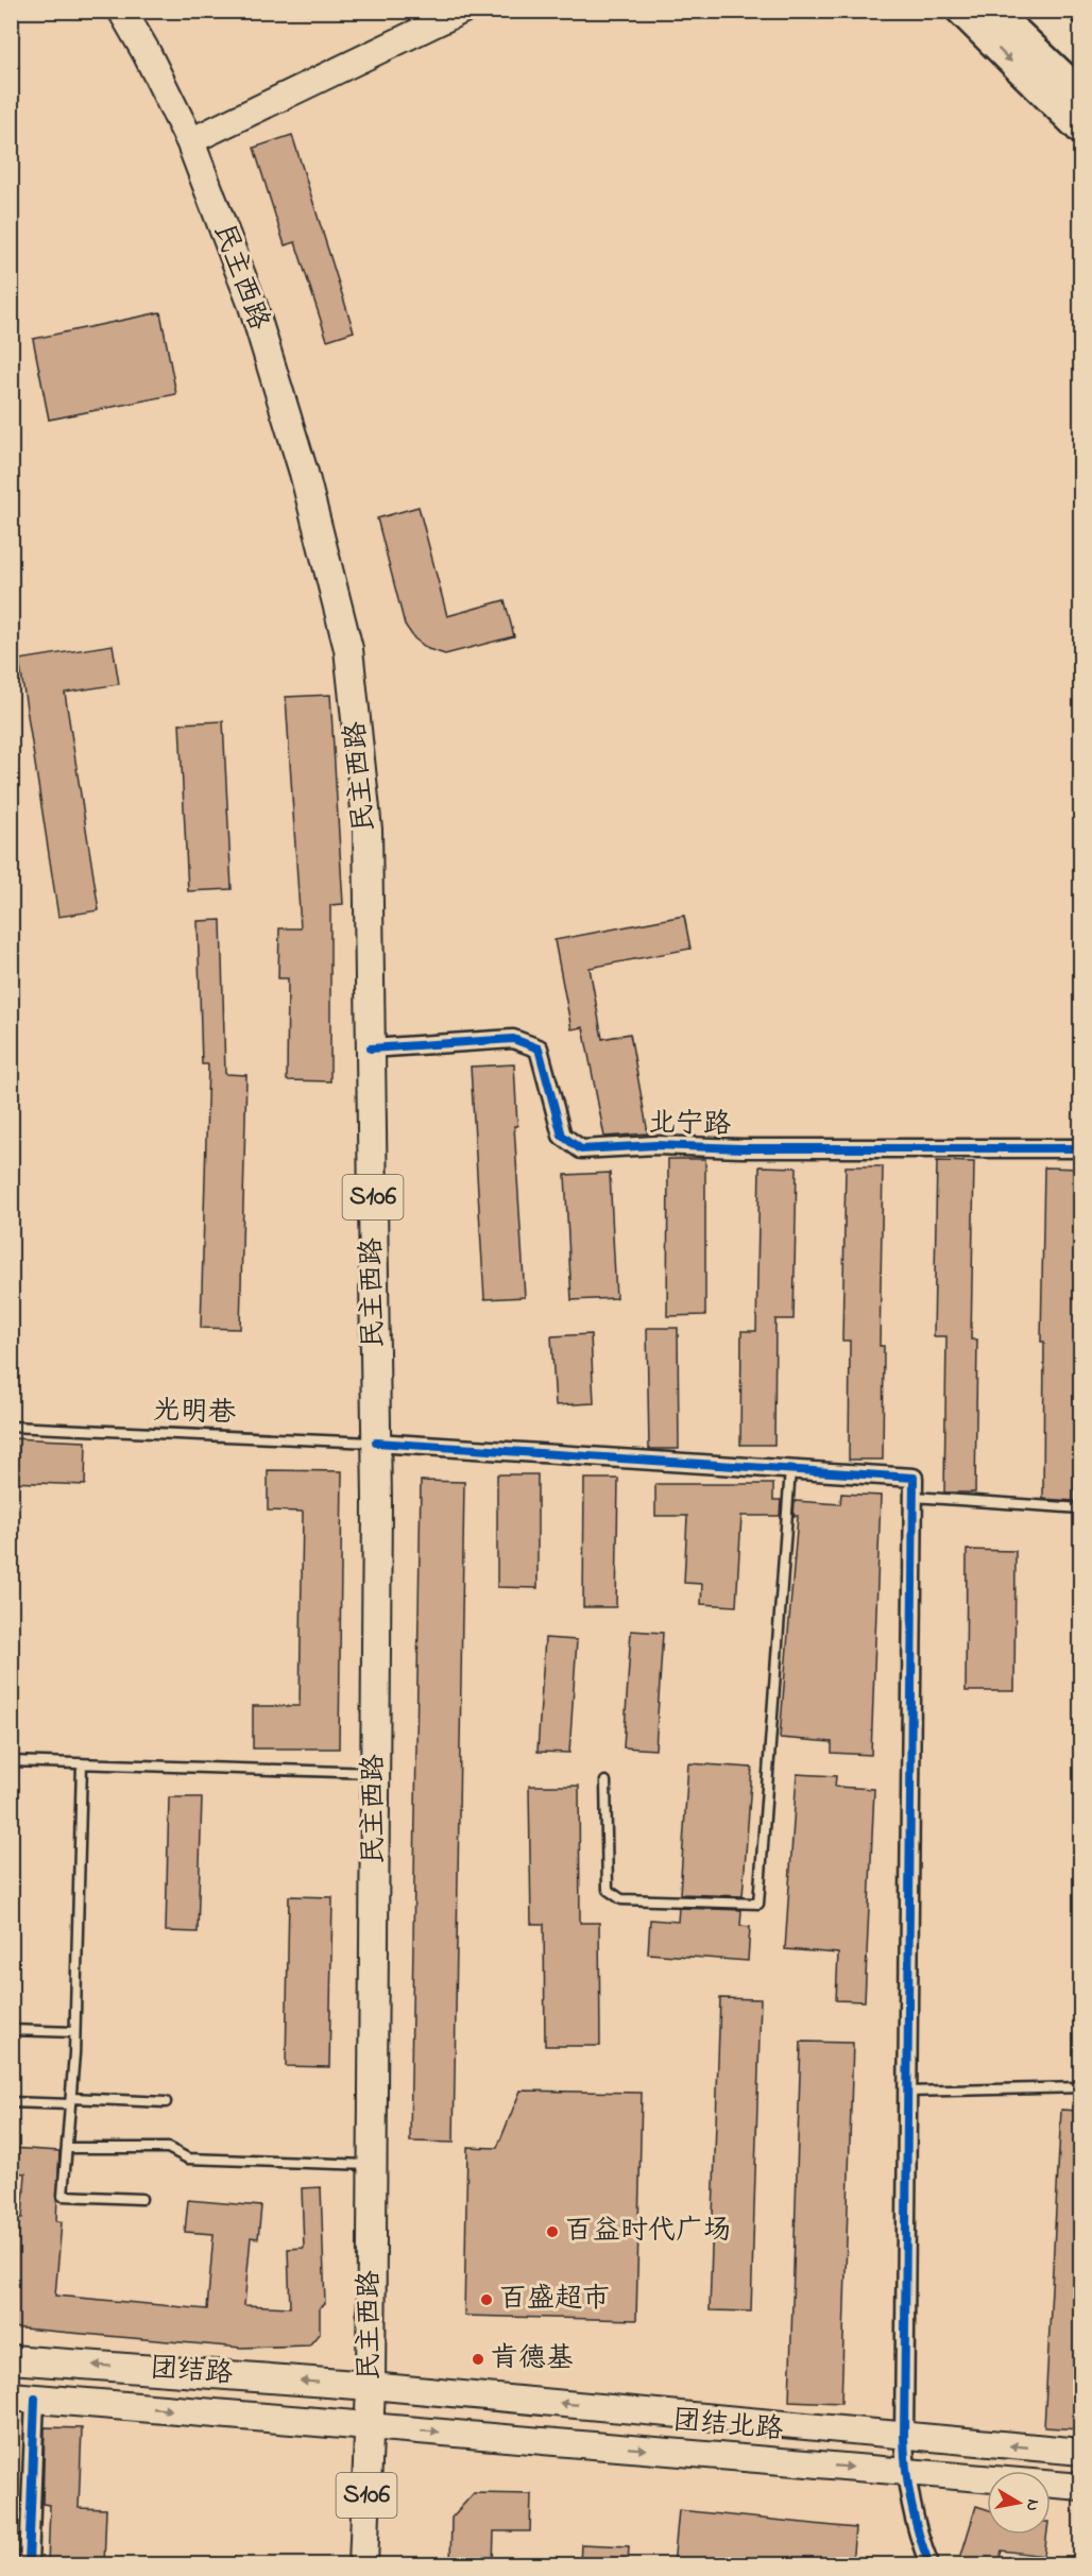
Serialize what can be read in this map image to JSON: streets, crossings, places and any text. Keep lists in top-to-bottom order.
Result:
{
  "streets": {
    "main road": [
      "民主西路",
      "S106",
      "团结路",
      "团结北路"
    ],
    "street": ["北宁路"],
    "lane": ["光明巷"]
  },
  "crossings": [
    ["民主西路", "北宁路"],
    ["民主西路", "S106"],
    ["民主西路", "光明巷"],
    ["民主西路", "团结路"],
    ["民主西路", "团结北路"],
    ["S106", "团结路"],
    ["S106", "团结北路"],
    ["团结路", "团结北路"]
  ],
  "places": ["百益时代广场", "百盛超市", "肯德基"],
  "north": "right"
}
